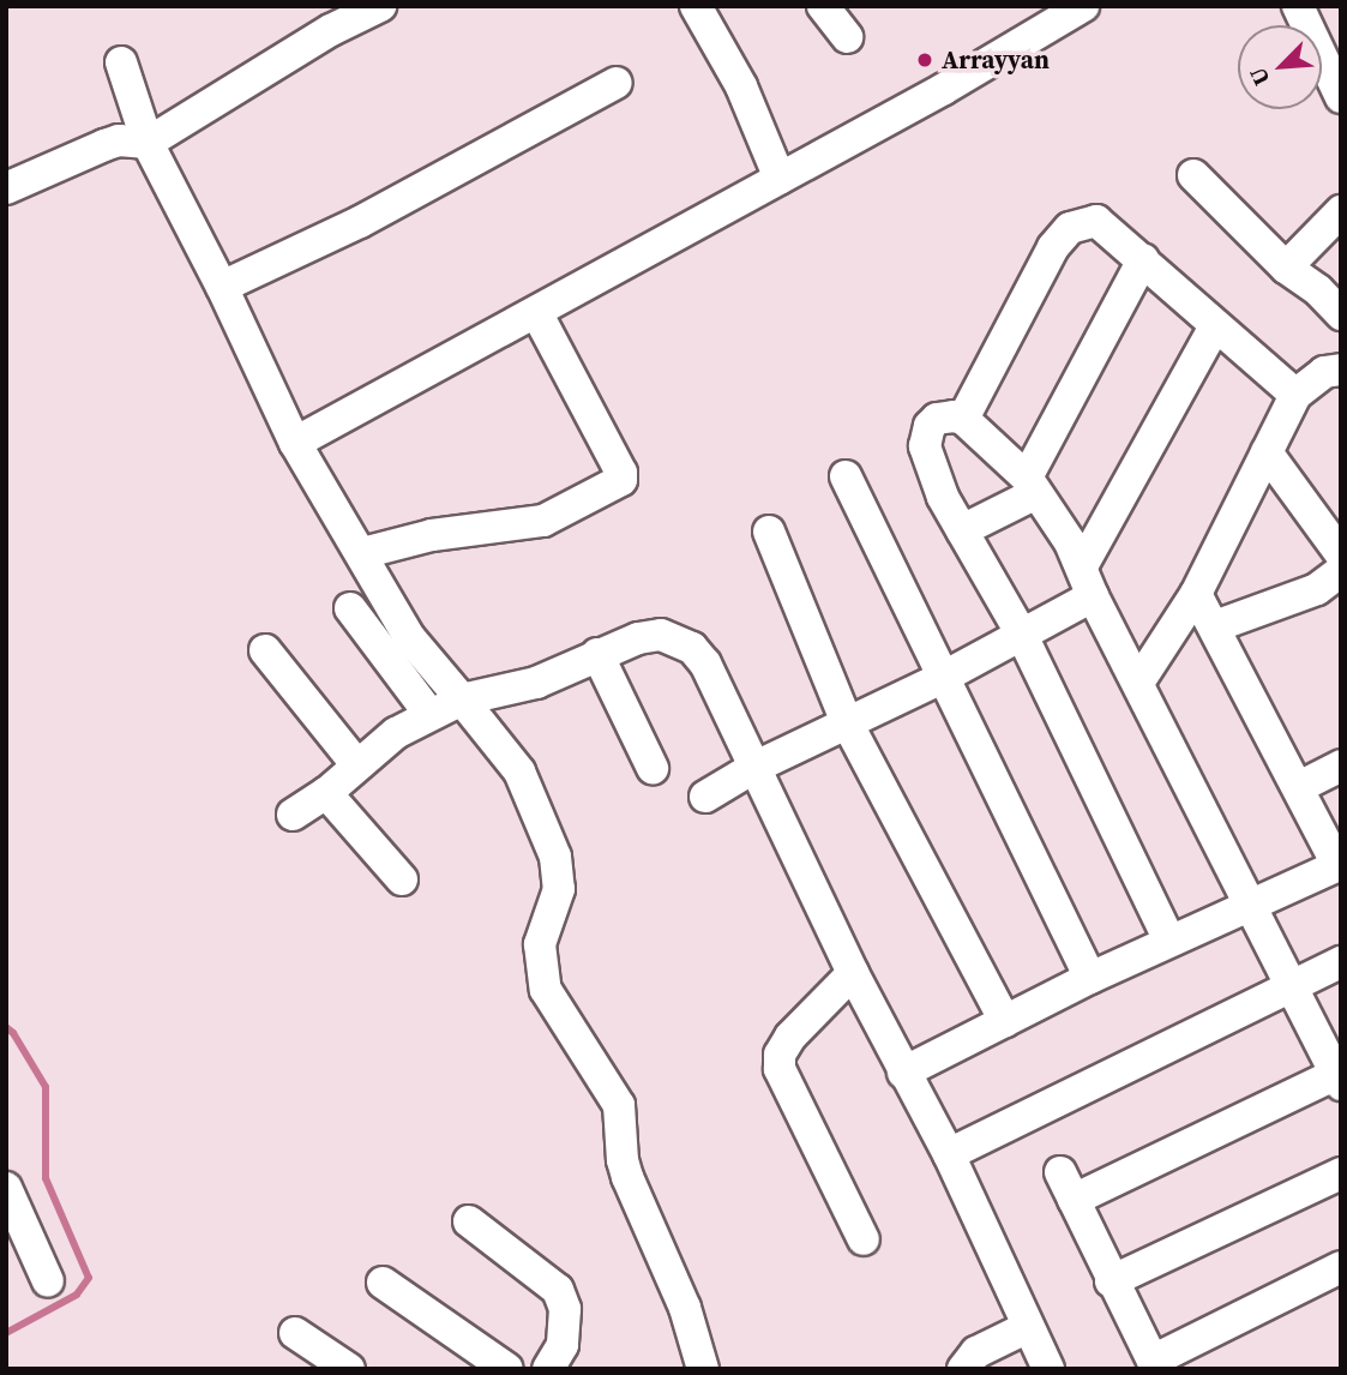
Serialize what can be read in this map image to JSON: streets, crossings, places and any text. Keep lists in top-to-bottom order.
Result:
{
  "places": ["Arrayyan"],
  "north": "bottom left"
}
